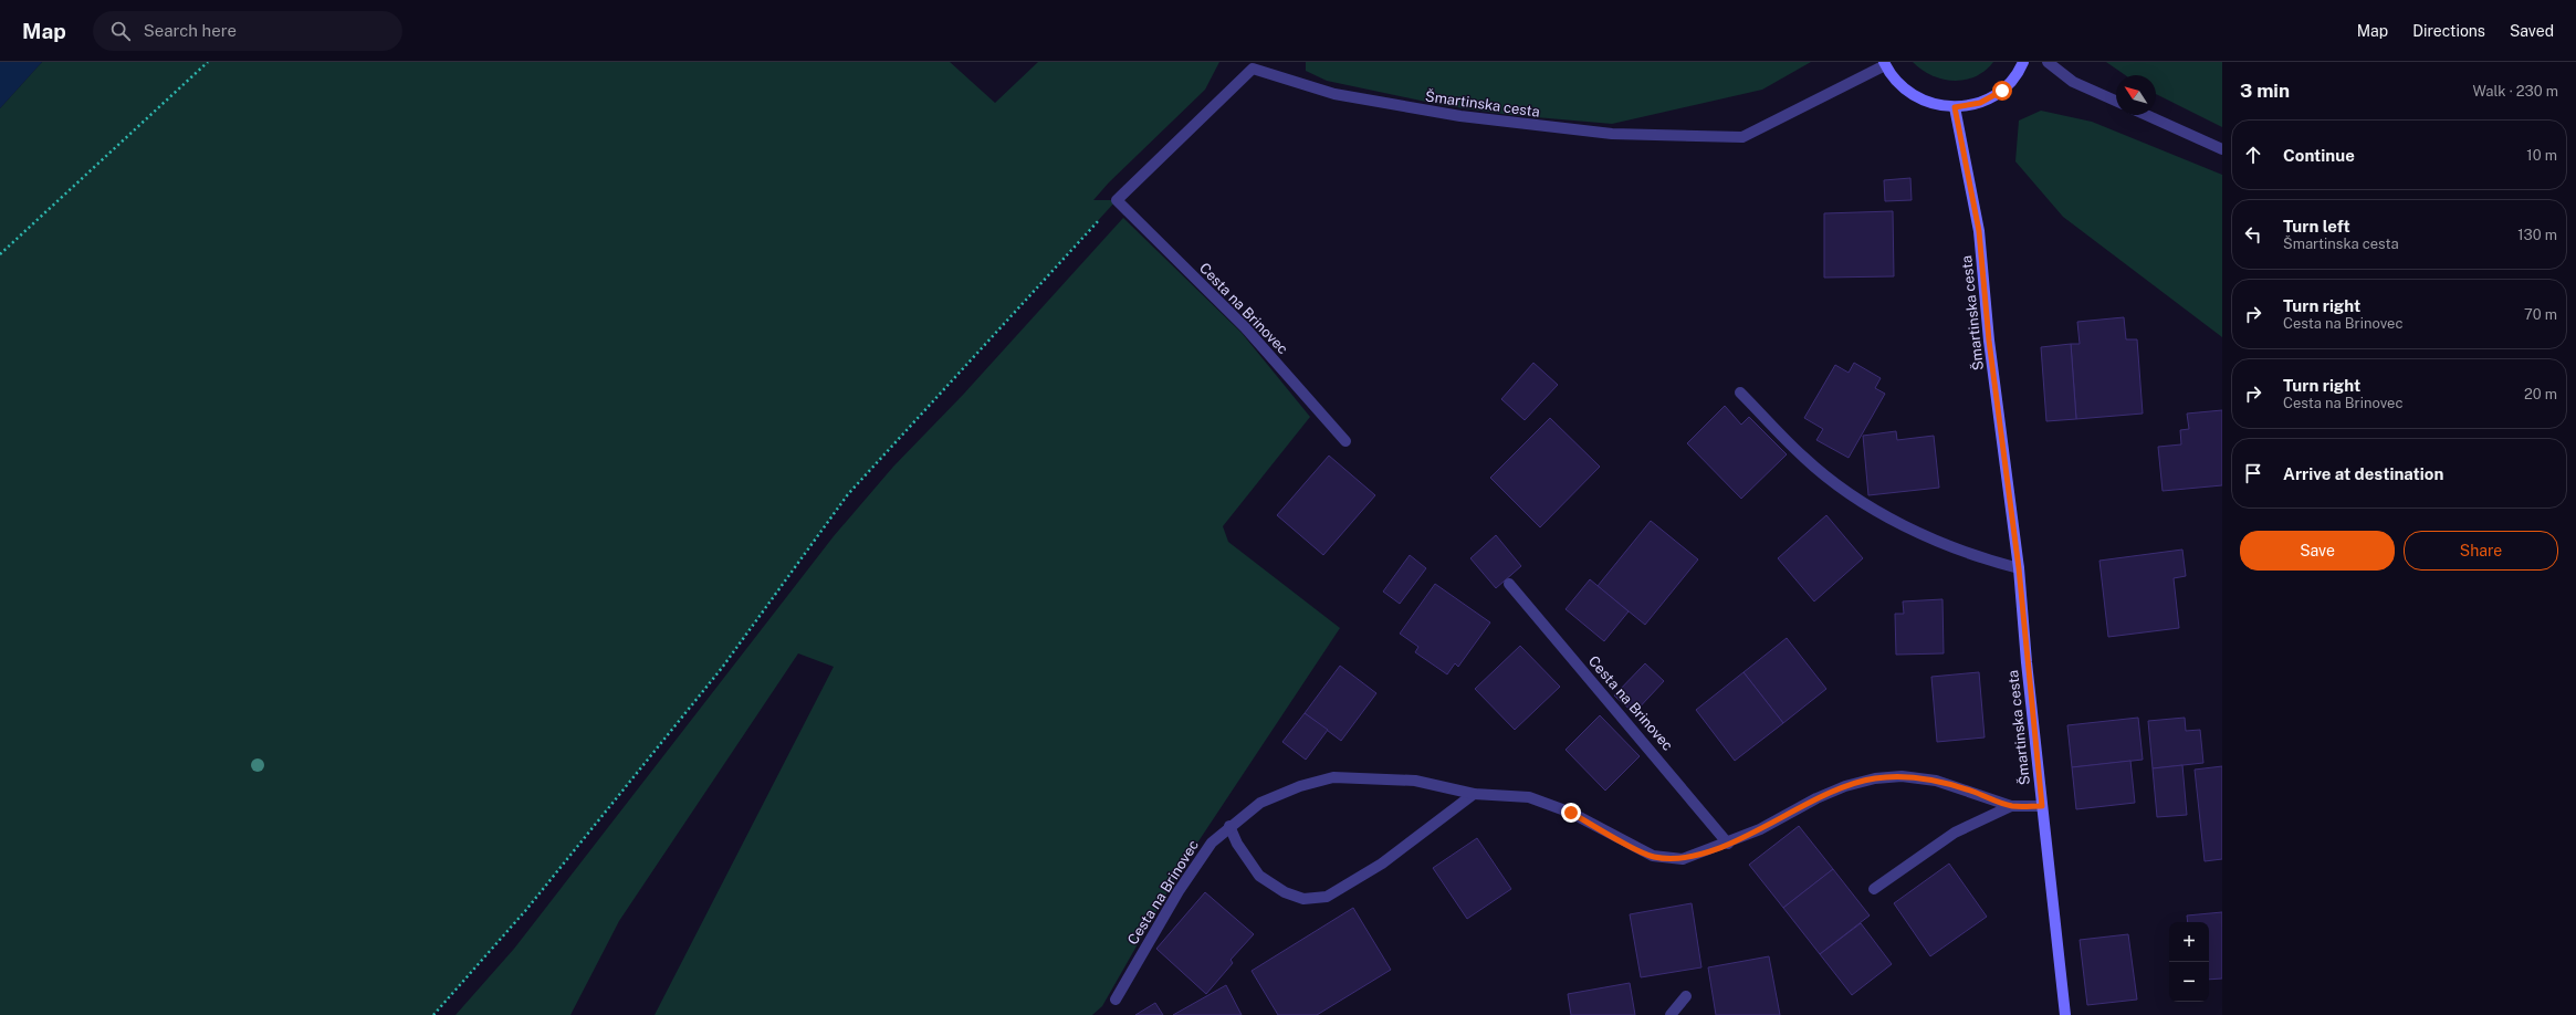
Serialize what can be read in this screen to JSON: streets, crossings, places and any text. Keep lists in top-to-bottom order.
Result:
{
  "streets": {
    "main road": ["Šmartinska cesta"],
    "street": ["Cesta na Brinovec"]
  },
  "crossings": [
    ["Šmartinska cesta", "Cesta na Brinovec"]
  ],
  "north": "top left",
  "page": {
    "header": "Map",
    "search": "Search here",
    "nav": ["Map", "Directions", "Saved"],
    "heading": ["3 min", "Walk · 230 m"],
    "list": [
      ["Continue", "10 m"],
      ["Turn left", "Šmartinska cesta", "130 m"],
      ["Turn right", "Cesta na Brinovec", "70 m"],
      ["Turn right", "Cesta na Brinovec", "20 m"],
      "Arrive at destination"
    ],
    "buttons": ["Save", "Share"],
    "map_buttons": ["+", "−"]
  }
}
